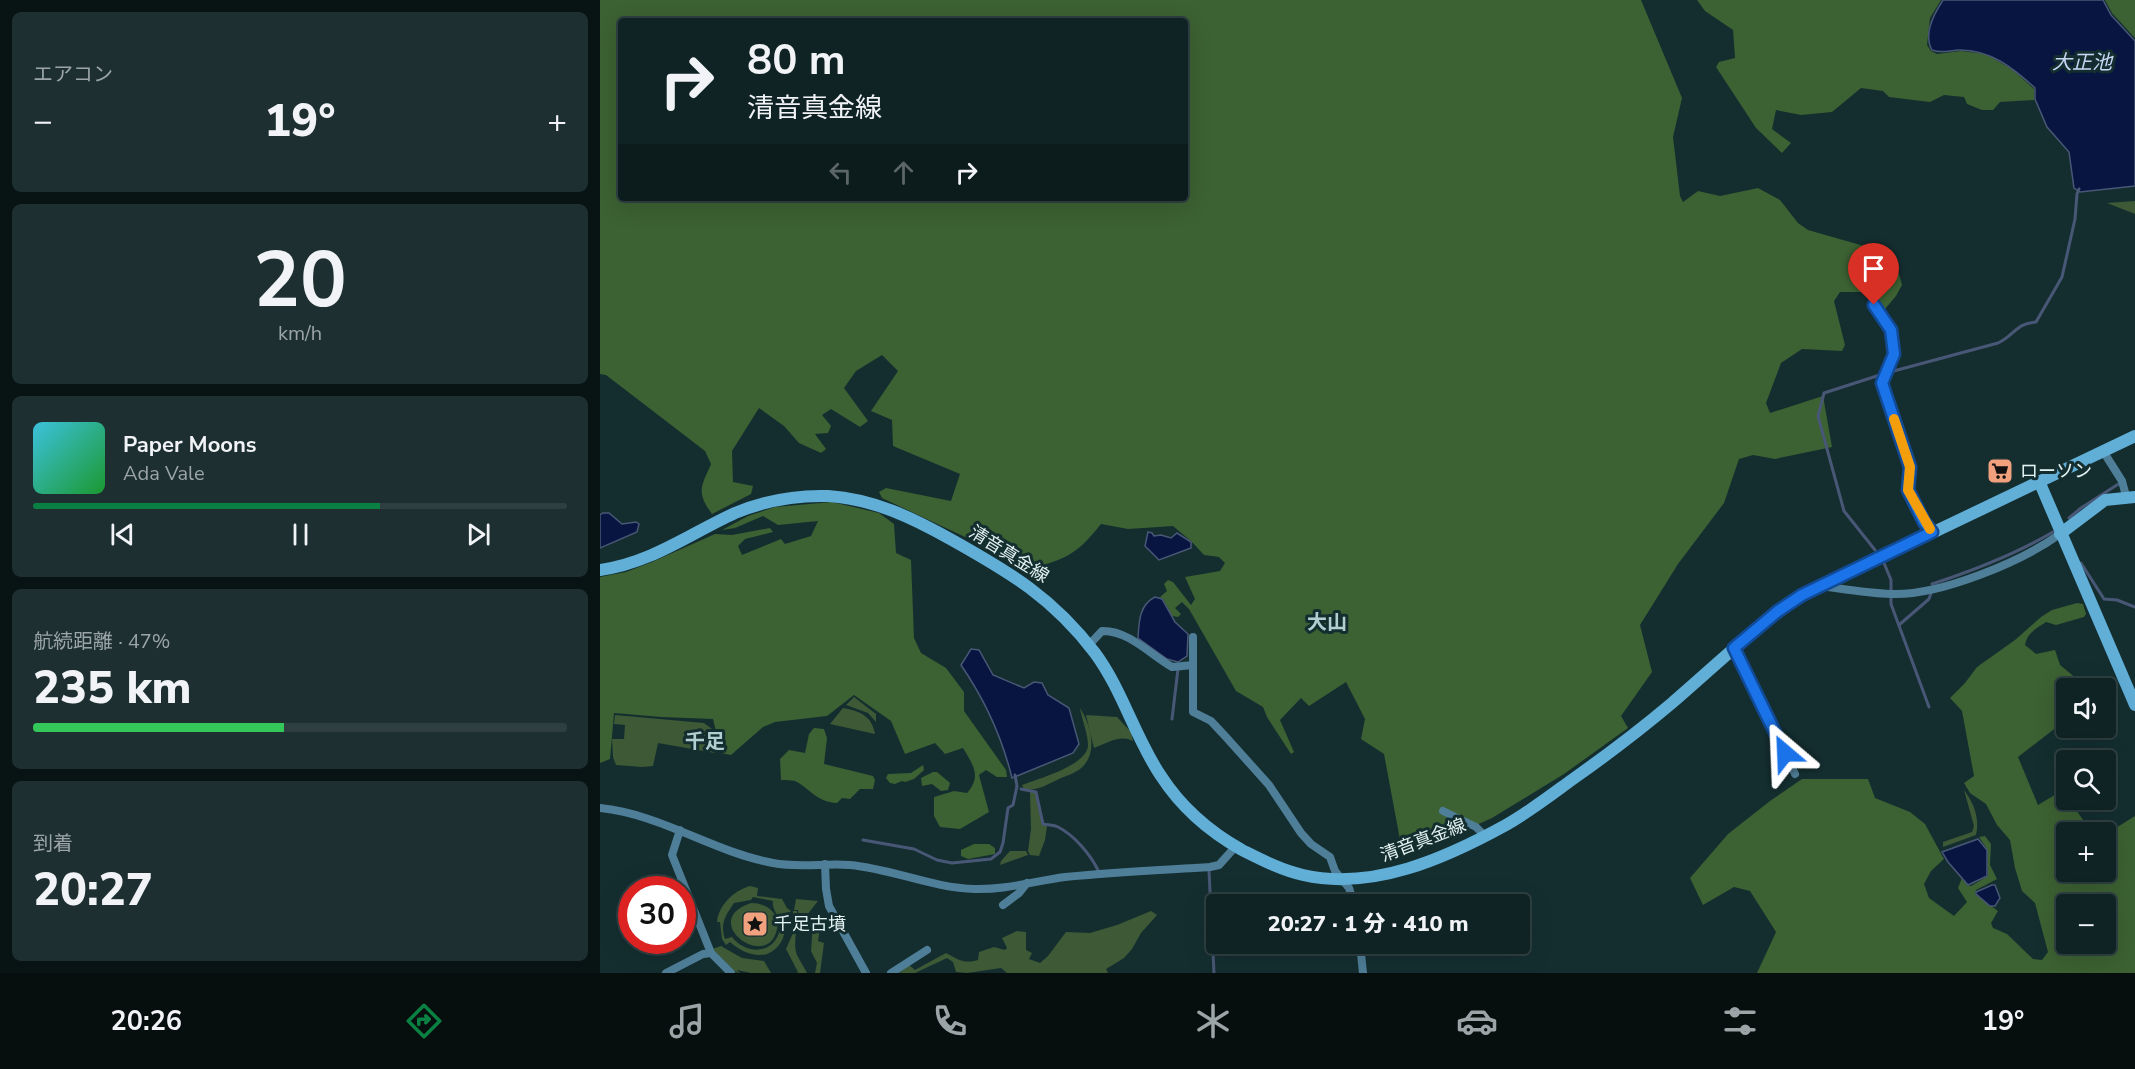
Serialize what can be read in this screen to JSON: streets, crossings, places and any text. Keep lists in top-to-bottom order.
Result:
{
  "streets": {
    "main road": ["清音真金線"]
  },
  "districts": ["大山", "千足"],
  "water": ["大正池"],
  "places": {
    "supermarket": ["ローソン"],
    "place": ["千足古墳"]
  },
  "page": {
    "tile": [
      "エアコン",
      ["20", "km/h"],
      ["航続距離 · 47%", "235 km"],
      ["到着", "20:27"]
    ],
    "turn": ["80 m", "清音真金線"],
    "heat": ["−", "19°", "+"],
    "song": ["Paper Moons", "Ada Vale"],
    "map_buttons": ["+", "−"],
    "limit": "30",
    "trip": "20:27 · 1 分 · 410 m",
    "tabs": ["20:26", "19°"]
  }
}
